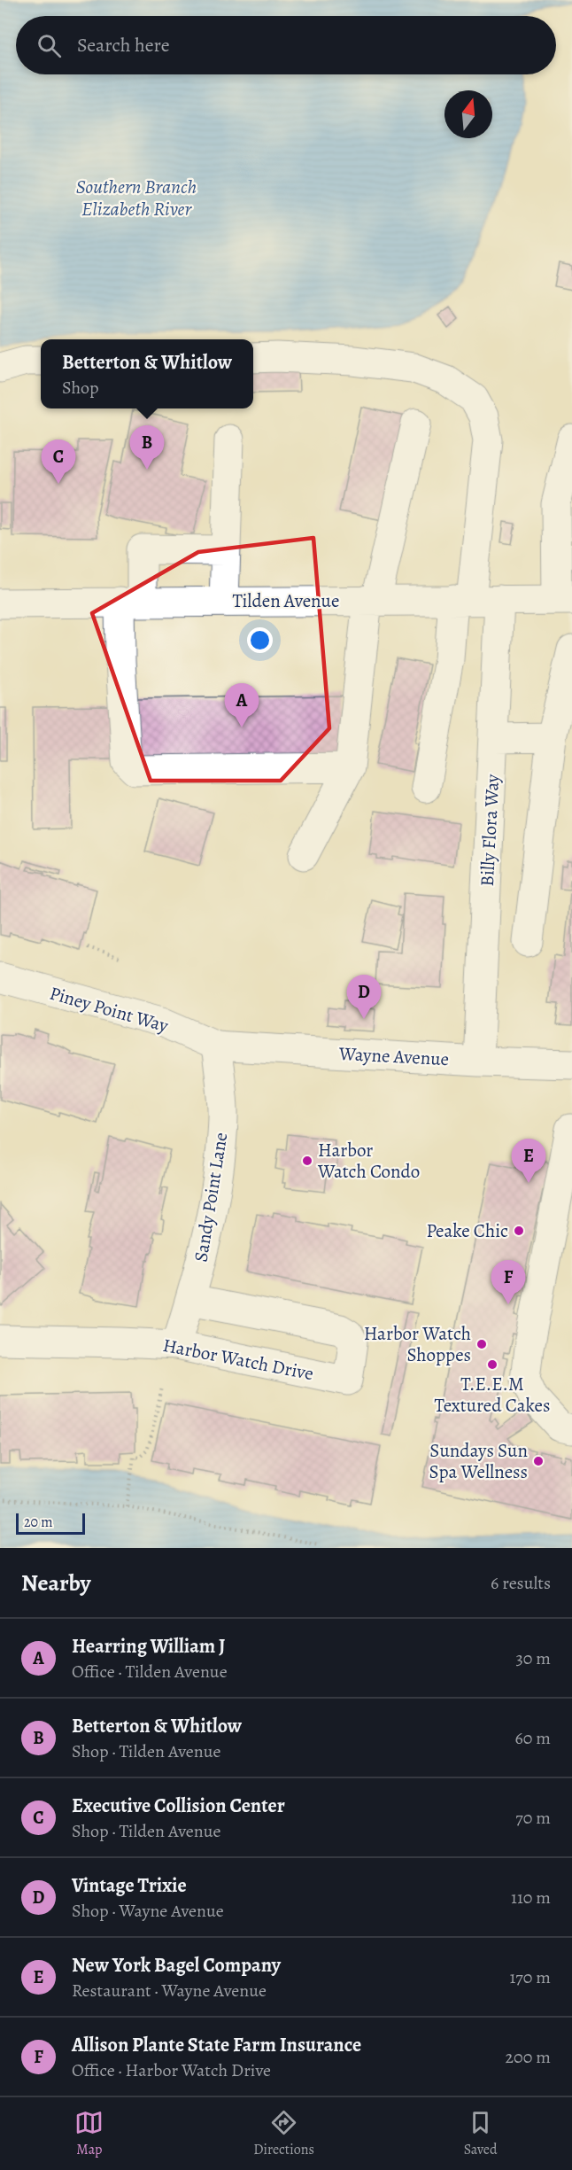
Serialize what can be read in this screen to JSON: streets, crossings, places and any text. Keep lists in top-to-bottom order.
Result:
{
  "streets": {
    "street": [
      "Tilden Avenue",
      "Billy Flora Way",
      "Piney Point Way",
      "Wayne Avenue",
      "Sandy Point Lane",
      "Harbor Watch Drive"
    ]
  },
  "crossings": [
    ["Tilden Avenue", "Billy Flora Way"],
    ["Billy Flora Way", "Wayne Avenue"],
    ["Piney Point Way", "Wayne Avenue"],
    ["Piney Point Way", "Sandy Point Lane"],
    ["Wayne Avenue", "Sandy Point Lane"],
    ["Sandy Point Lane", "Harbor Watch Drive"]
  ],
  "water": ["Southern Branch Elizabeth River"],
  "places": [
    "Harbor Watch Condo",
    "Peake Chic",
    "Harbor Watch Shoppes",
    "T.E.E.M Textured Cakes",
    "Sundays Sun Spa Wellness"
  ],
  "scale_bar": "20 m",
  "north": "top",
  "page": {
    "search": "Search here",
    "popup": ["Betterton & Whitlow", "Shop"],
    "pins": [
      "B",
      "C",
      "A",
      "D",
      "E",
      "F"
    ],
    "scale": "20 m",
    "heading": ["Nearby", "6 results"],
    "list": [
      {
        "mark": "A",
        "name": "Hearring William J",
        "note": "Office · Tilden Avenue",
        "value": "30 m"
      },
      {
        "mark": "B",
        "name": "Betterton & Whitlow",
        "note": "Shop · Tilden Avenue",
        "value": "60 m"
      },
      {
        "mark": "C",
        "name": "Executive Collision Center",
        "note": "Shop · Tilden Avenue",
        "value": "70 m"
      },
      {
        "mark": "D",
        "name": "Vintage Trixie",
        "note": "Shop · Wayne Avenue",
        "value": "110 m"
      },
      {
        "mark": "E",
        "name": "New York Bagel Company",
        "note": "Restaurant · Wayne Avenue",
        "value": "170 m"
      },
      {
        "mark": "F",
        "name": "Allison Plante State Farm Insurance",
        "note": "Office · Harbor Watch Drive",
        "value": "200 m"
      }
    ],
    "nav": ["Map", "Directions", "Saved"]
  }
}
